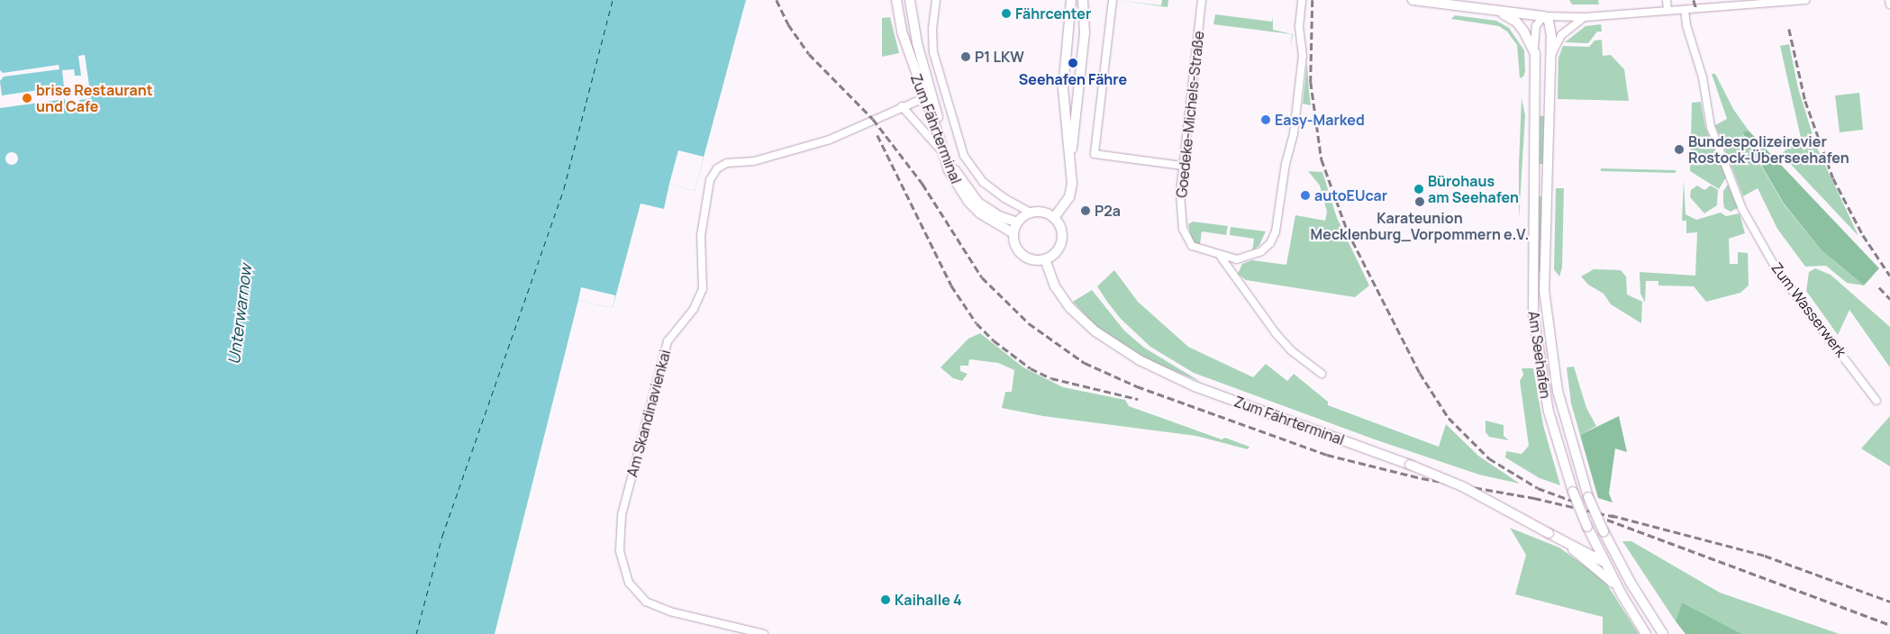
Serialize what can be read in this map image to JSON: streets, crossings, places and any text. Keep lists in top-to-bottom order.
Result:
{
  "streets": {
    "street": [
      "Goedeke-Michels-Straße",
      "Zum Fährterminal",
      "Zum Wasserwerk",
      "Am Seehafen",
      "Am Skandinavienkai"
    ]
  },
  "crossings": [
    ["Zum Fährterminal", "Am Seehafen"],
    ["Zum Fährterminal", "Am Skandinavienkai"]
  ],
  "water": ["Unterwarnow"],
  "places": [
    "Fährcenter",
    "P1 LKW",
    "Seehafen Fähre",
    "brise Restaurant und Cafe",
    "Easy-Marked",
    "Bundespolizeirevier Rostock-Überseehafen",
    "Bürohaus am Seehafen",
    "autoEUcar",
    "Karateunion Mecklenburg_Vorpommern e.V.",
    "P2a",
    "Kaihalle 4"
  ]
}
